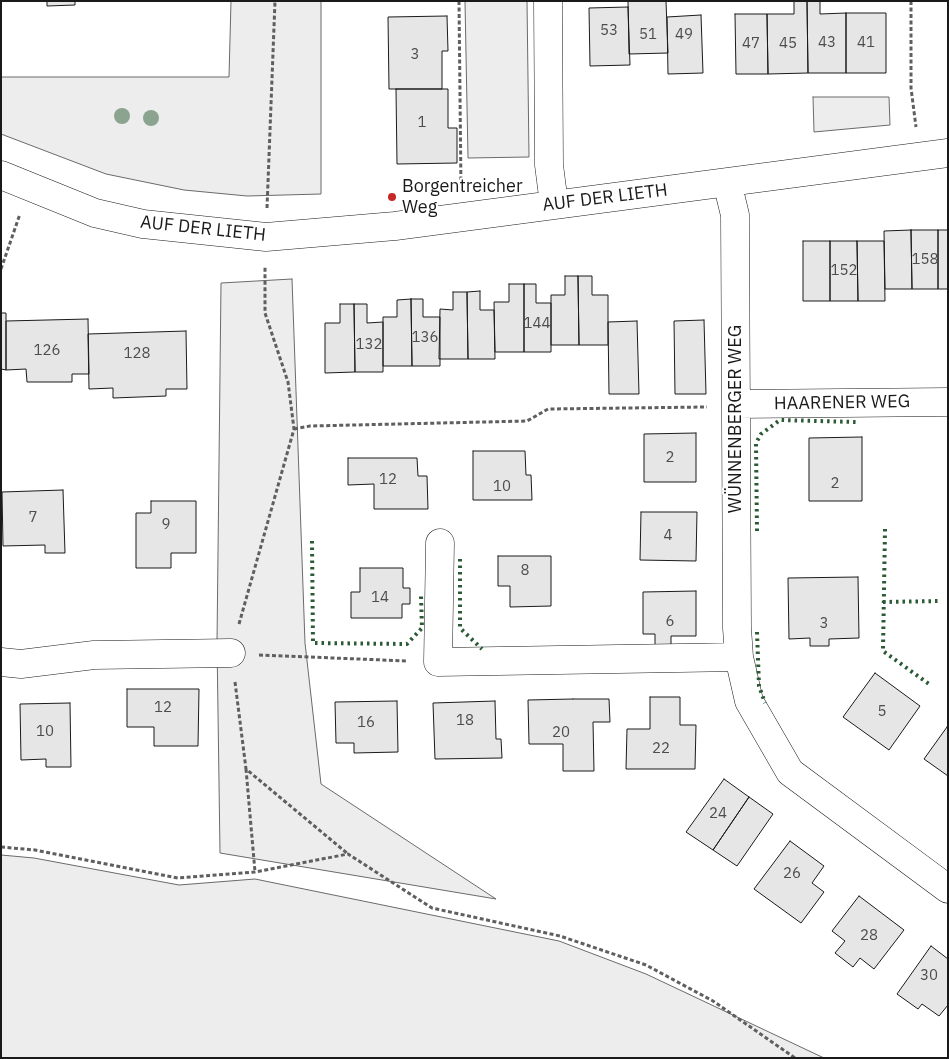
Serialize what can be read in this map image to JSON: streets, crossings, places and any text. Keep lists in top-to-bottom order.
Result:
{
  "streets": {
    "street": ["AUF DER LIETH", "HAARENER WEG", "WÜNNENBERGER WEG"]
  },
  "crossings": [
    ["AUF DER LIETH", "WÜNNENBERGER WEG"],
    ["HAARENER WEG", "WÜNNENBERGER WEG"]
  ],
  "places": ["Borgentreicher Weg"],
  "house_numbers": [
    "53",
    "51",
    "49",
    "43",
    "41",
    "47",
    "45",
    "3",
    "1",
    "158",
    "152",
    "144",
    "136",
    "132",
    "126",
    "128",
    "2",
    "12",
    "2",
    "10",
    "7",
    "9",
    "4",
    "8",
    "14",
    "6",
    "3",
    "12",
    "5",
    "18",
    "16",
    "10",
    "20",
    "22",
    "24",
    "26",
    "28",
    "30"
  ]
}
